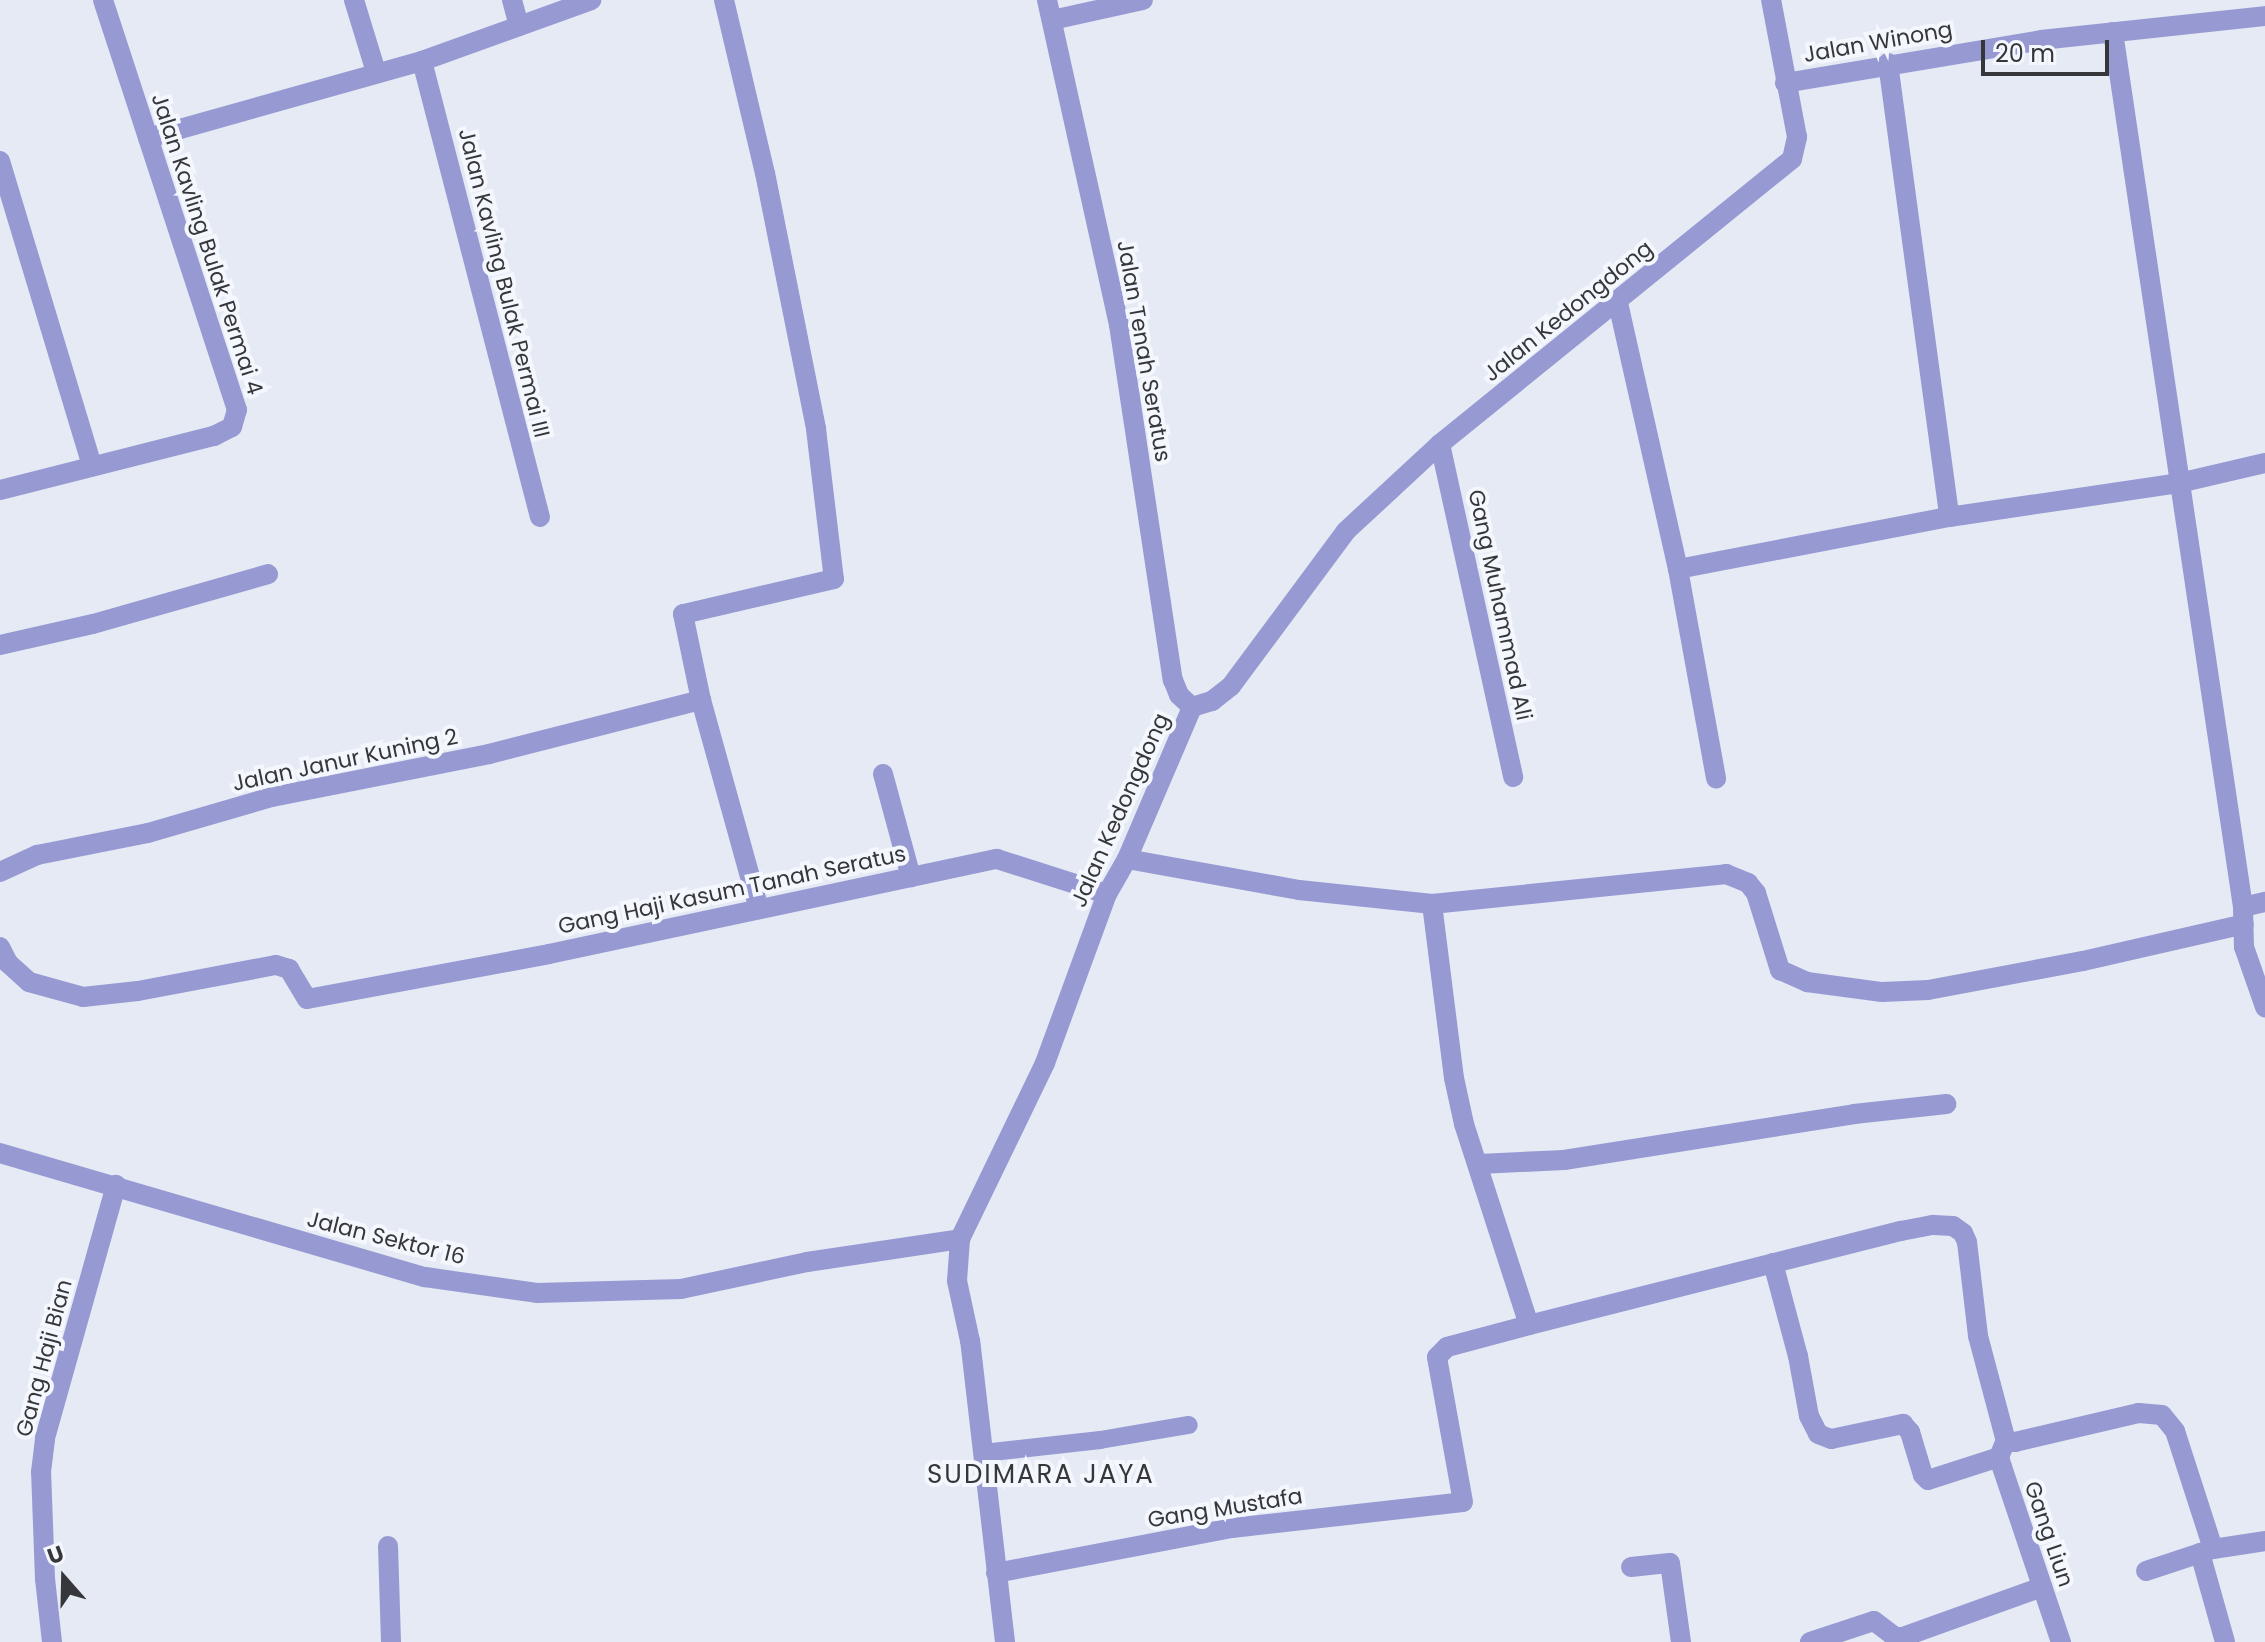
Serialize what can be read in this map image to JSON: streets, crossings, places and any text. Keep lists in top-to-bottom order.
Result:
{
  "streets": {
    "street": [
      "Jalan Winong",
      "Jalan Kavling Bulak Permai 4",
      "Jalan Kavling Bulak Permai III",
      "Jalan Kedongdong",
      "Jalan Tenah Seratus",
      "Gang Muhammad Ali",
      "Jalan Janur Kuning 2",
      "Gang Haji Kasum Tanah Seratus",
      "Jalan Sektor 16",
      "Gang Haji Bian",
      "Gang Mustafa",
      "Gang Liun"
    ]
  },
  "crossings": [
    ["Jalan Winong", "Jalan Kedongdong"],
    ["Jalan Kedongdong", "Jalan Tenah Seratus"],
    ["Jalan Kedongdong", "Gang Muhammad Ali"],
    ["Jalan Kedongdong", "Gang Haji Kasum Tanah Seratus"],
    ["Jalan Kedongdong", "Jalan Sektor 16"],
    ["Jalan Kedongdong", "Gang Mustafa"],
    ["Jalan Sektor 16", "Gang Haji Bian"]
  ],
  "districts": ["SUDIMARA JAYA"],
  "scale_bar": "20 m",
  "north": "top"
}
